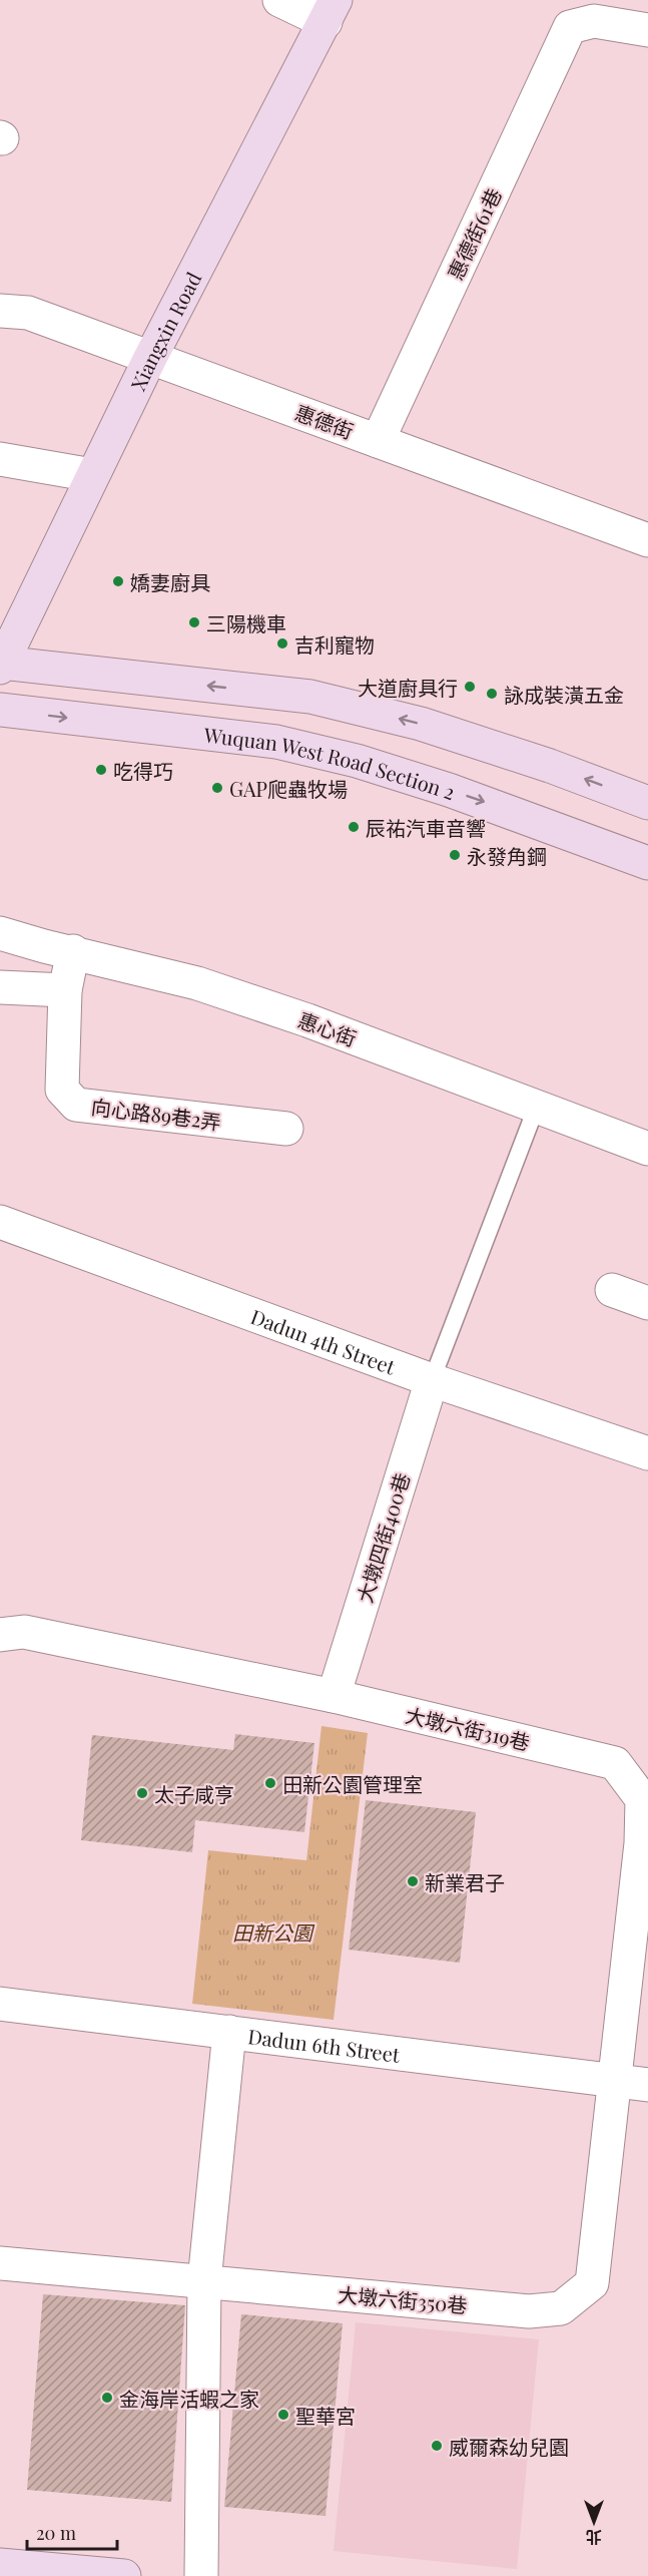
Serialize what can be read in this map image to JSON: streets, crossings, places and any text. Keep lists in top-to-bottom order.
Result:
{
  "streets": {
    "main road": ["Xiangxin Road", "Wuquan West Road Section 2"],
    "street": [
      "惠德街61巷",
      "惠德街",
      "惠心街",
      "向心路89巷2弄",
      "Dadun 4th Street",
      "大墩四街400巷",
      "大墩六街319巷",
      "Dadun 6th Street",
      "大墩六街350巷"
    ]
  },
  "crossings": [
    ["惠德街61巷", "惠德街"],
    ["Xiangxin Road", "惠德街"],
    ["惠心街", "向心路89巷2弄"],
    ["Dadun 4th Street", "大墩四街400巷"],
    ["大墩四街400巷", "大墩六街319巷"],
    ["大墩六街319巷", "Dadun 6th Street"],
    ["大墩六街319巷", "大墩六街350巷"],
    ["Dadun 6th Street", "大墩六街350巷"]
  ],
  "parks": ["田新公園"],
  "places": [
    "嬌妻廚具",
    "三陽機車",
    "吉利寵物",
    "大道廚具行",
    "詠成裝潢五金",
    "吃得巧",
    "GAP爬蟲牧場",
    "辰祐汽車音響",
    "永發角鋼",
    "田新公園管理室",
    "太子咸亨",
    "新業君子",
    "金海岸活蝦之家",
    "聖華宮",
    "威爾森幼兒園"
  ],
  "scale_bar": "20 m",
  "north": "bottom"
}
